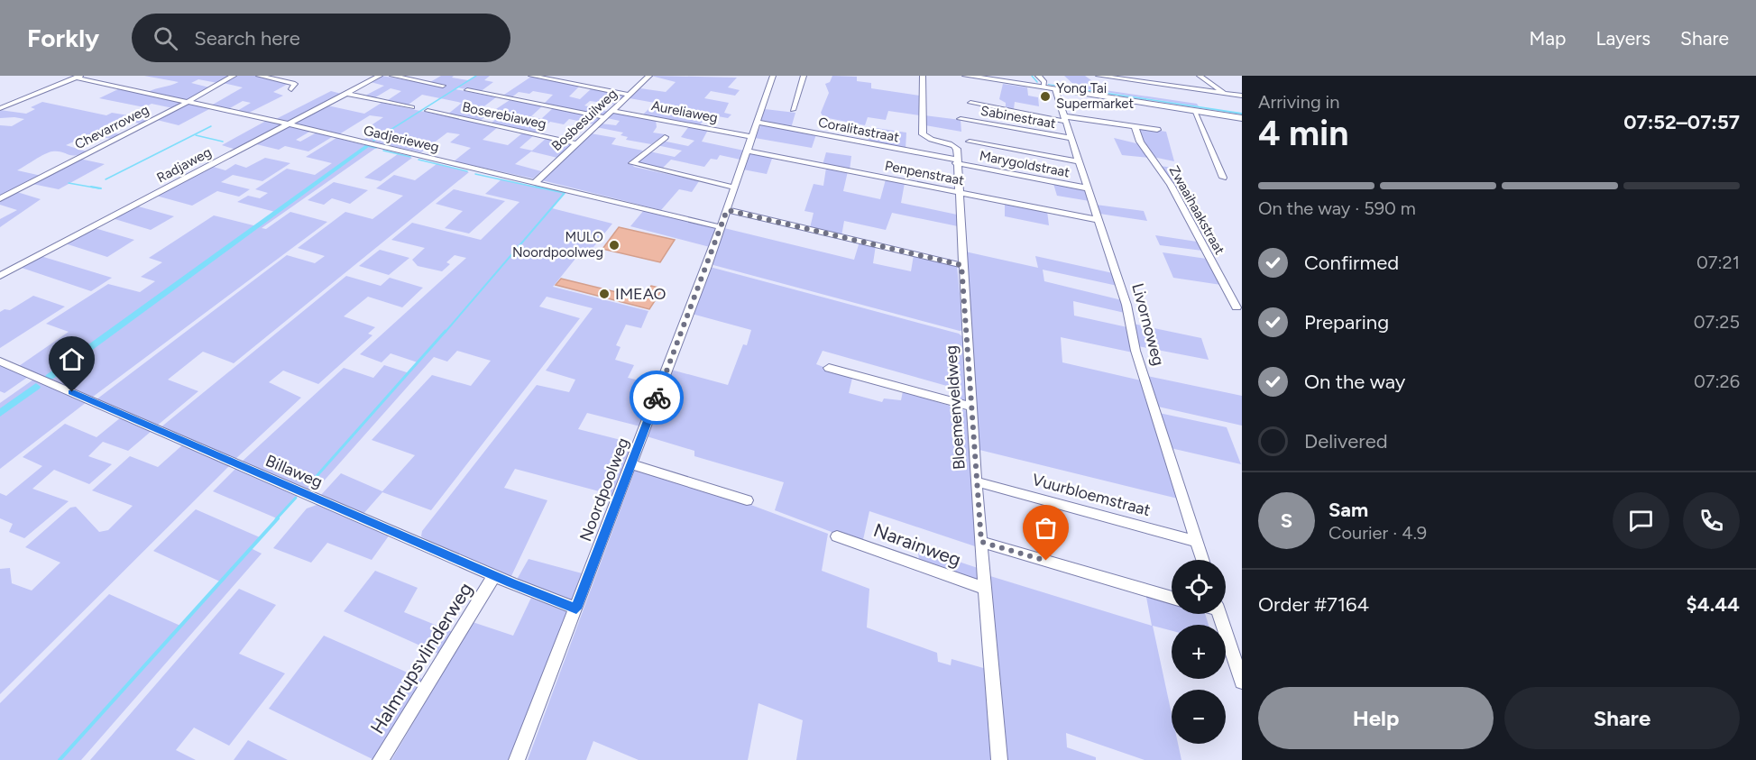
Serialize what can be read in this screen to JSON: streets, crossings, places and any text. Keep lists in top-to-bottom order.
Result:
{
  "streets": {
    "street": [
      "Aureliaweg",
      "Boserebiaweg",
      "Sabinestraat",
      "Bosbesuilweg",
      "Chevarroweg",
      "Coralitastraat",
      "Gadjerieweg",
      "Marygoldstraat",
      "Radjaweg",
      "Penpenstraat",
      "Zwaaihaakstraat",
      "Livornoweg",
      "Bloemenveldweg",
      "Billaweg",
      "Noordpoolweg",
      "Vuurbloemstraat",
      "Narainweg",
      "Halmrupsvlinderweg"
    ]
  },
  "crossings": [
    ["Aureliaweg", "Bosbesuilweg"],
    ["Aureliaweg", "Noordpoolweg"],
    ["Boserebiaweg", "Bosbesuilweg"],
    ["Sabinestraat", "Livornoweg"],
    ["Bosbesuilweg", "Gadjerieweg"],
    ["Chevarroweg", "Gadjerieweg"],
    ["Coralitastraat", "Marygoldstraat"],
    ["Coralitastraat", "Bloemenveldweg"],
    ["Coralitastraat", "Noordpoolweg"],
    ["Gadjerieweg", "Radjaweg"],
    ["Gadjerieweg", "Noordpoolweg"],
    ["Marygoldstraat", "Livornoweg"],
    ["Marygoldstraat", "Bloemenveldweg"],
    ["Penpenstraat", "Livornoweg"],
    ["Penpenstraat", "Bloemenveldweg"],
    ["Penpenstraat", "Noordpoolweg"],
    ["Livornoweg", "Vuurbloemstraat"],
    ["Bloemenveldweg", "Vuurbloemstraat"],
    ["Bloemenveldweg", "Narainweg"],
    ["Billaweg", "Noordpoolweg"],
    ["Billaweg", "Halmrupsvlinderweg"]
  ],
  "places": ["Yong Tai Supermarket", "MULO Noordpoolweg", "IMEAO"],
  "page": {
    "header": "Forkly",
    "search": "Search here",
    "nav": ["Map", "Layers", "Share"],
    "heading": ["4 min", "Arriving in", "07:52–07:57"],
    "panel": [
      "Sam",
      "Courier · 4.9",
      "Order #7164",
      "$4.44"
    ],
    "bar": "On the way · 590 m",
    "list": [
      ["Confirmed", "07:21"],
      ["Preparing", "07:25"],
      ["On the way", "07:26"],
      "Delivered"
    ],
    "round": "S",
    "map_buttons": ["+", "−"],
    "buttons": ["Help", "Share"]
  }
}
